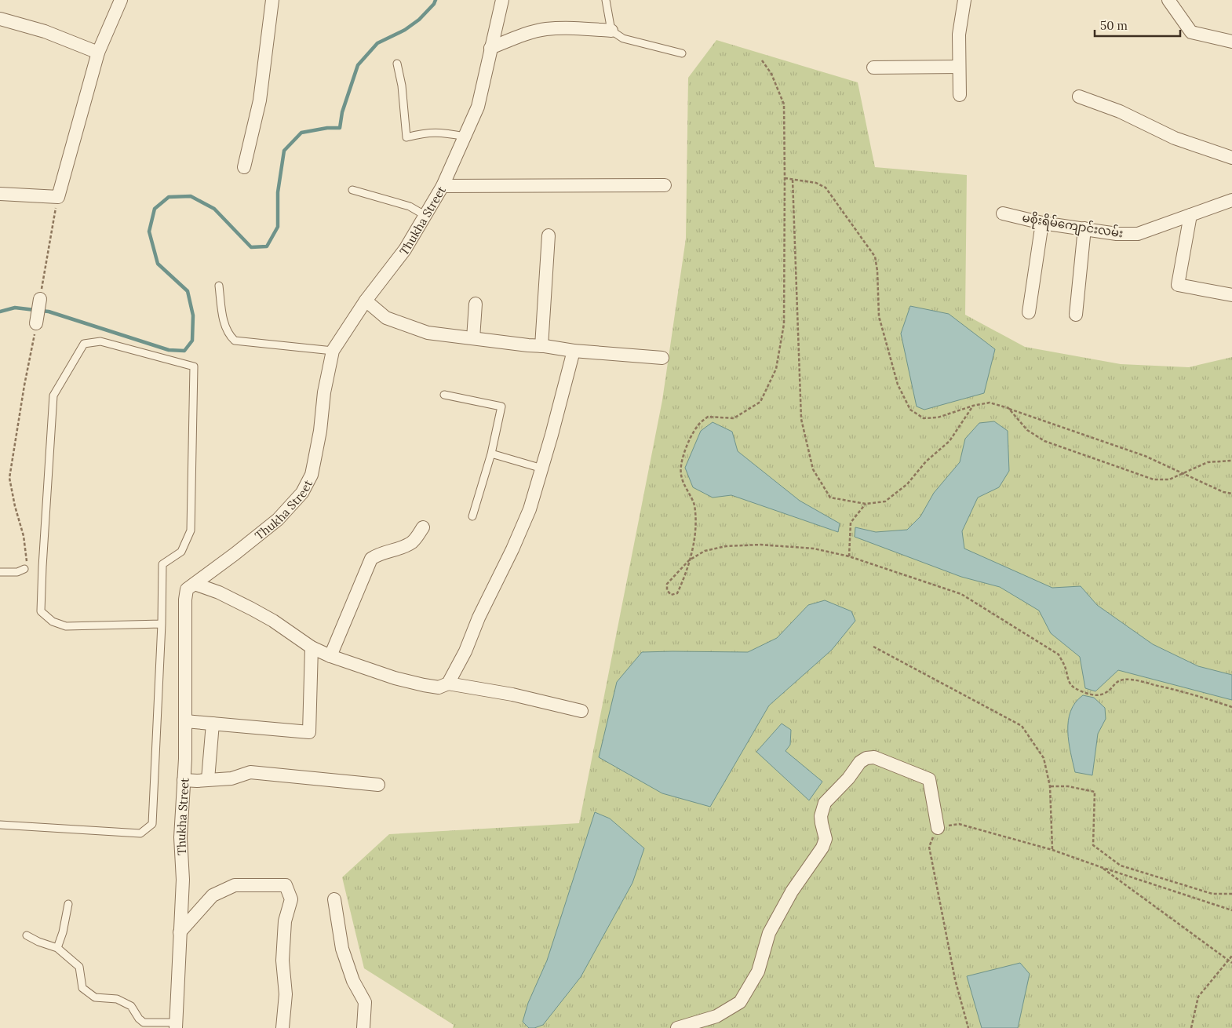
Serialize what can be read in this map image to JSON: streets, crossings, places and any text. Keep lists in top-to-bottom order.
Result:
{
  "streets": {
    "street": ["Thukha Street", "မစိုးရိမ်ကျောင်းလမ်း"]
  },
  "scale_bar": "50 m"
}
